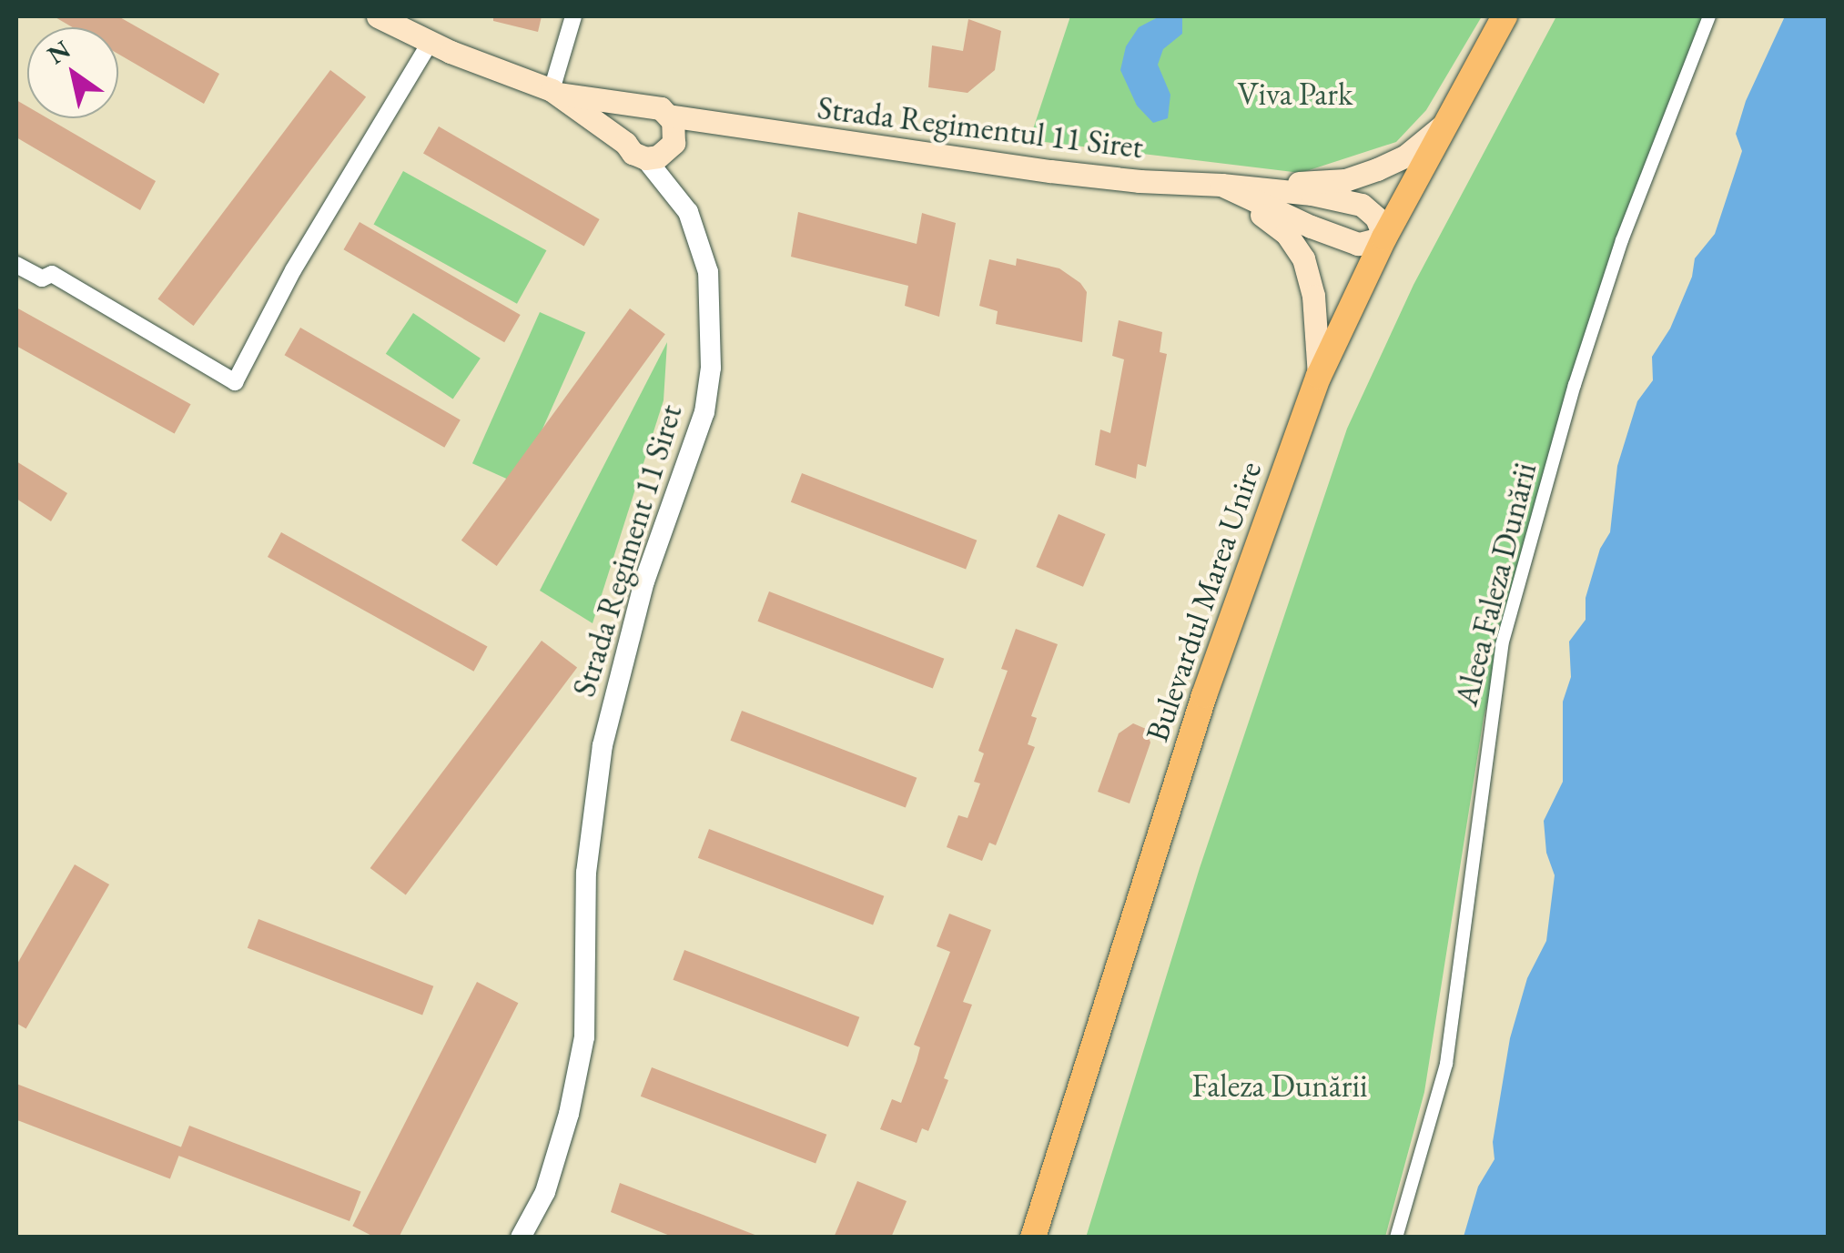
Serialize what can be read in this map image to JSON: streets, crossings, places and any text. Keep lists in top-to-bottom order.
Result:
{
  "streets": {
    "main road": ["Strada Regimentul 11 Siret", "Strada Regiment 11 Siret", "Bulevardul Marea Unire"],
    "street": ["Aleea Faleza Dunării"]
  },
  "crossings": [
    ["Strada Regimentul 11 Siret", "Strada Regiment 11 Siret"]
  ],
  "parks": ["Viva Park", "Faleza Dunării"],
  "north": "top left"
}
